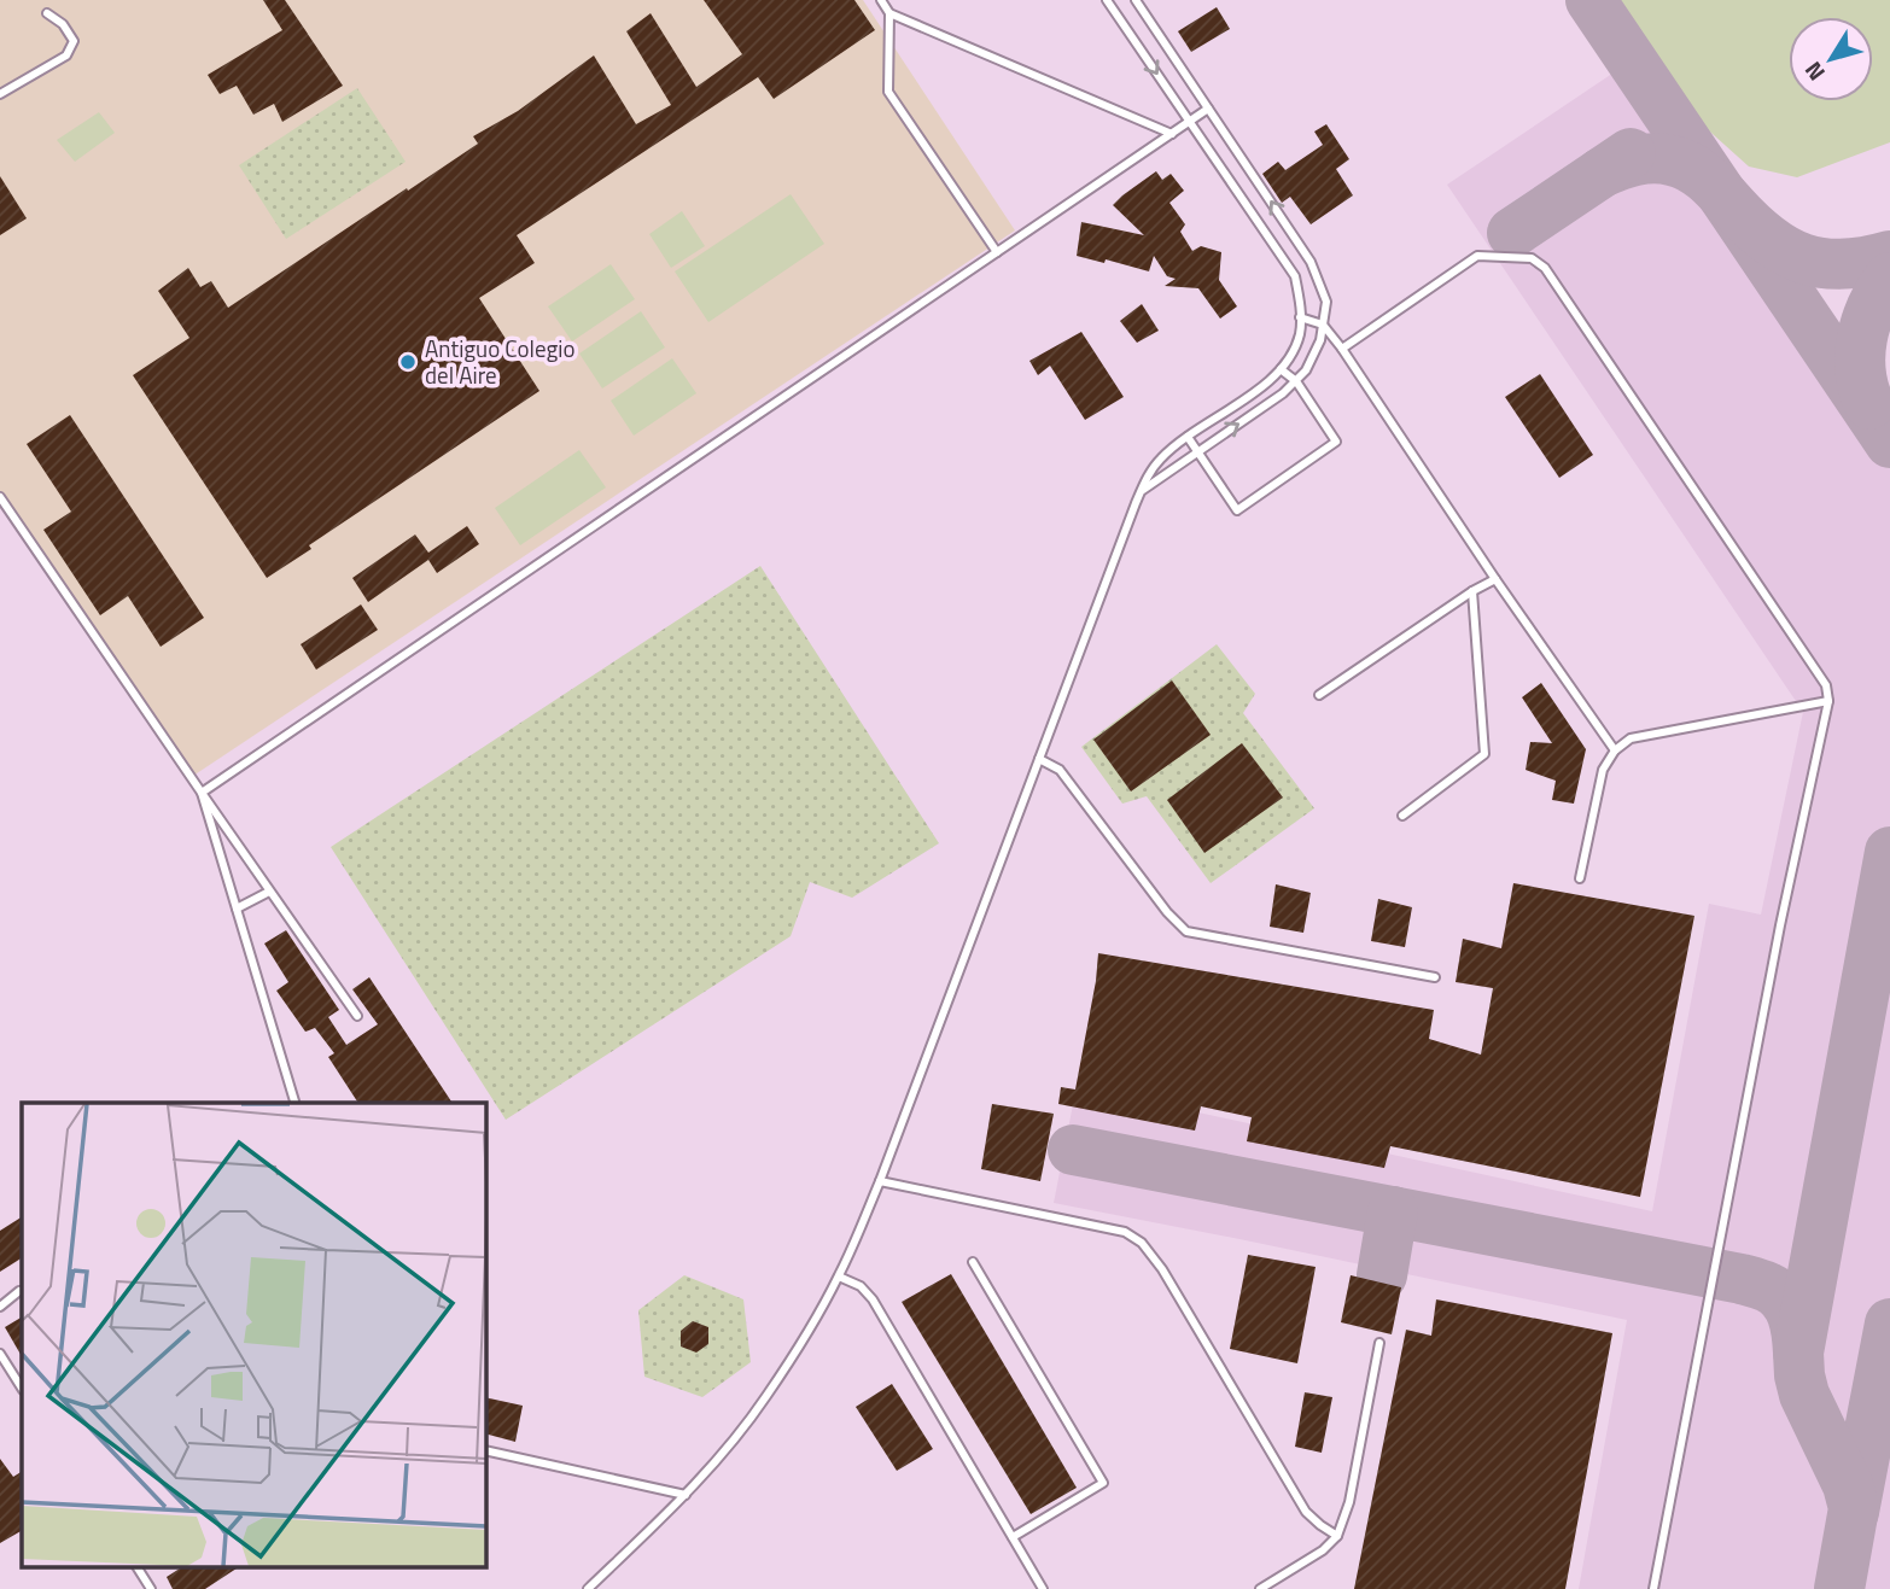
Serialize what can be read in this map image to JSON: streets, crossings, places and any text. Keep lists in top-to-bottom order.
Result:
{
  "places": ["Antiguo Colegio del Aire"],
  "north": "bottom left"
}
